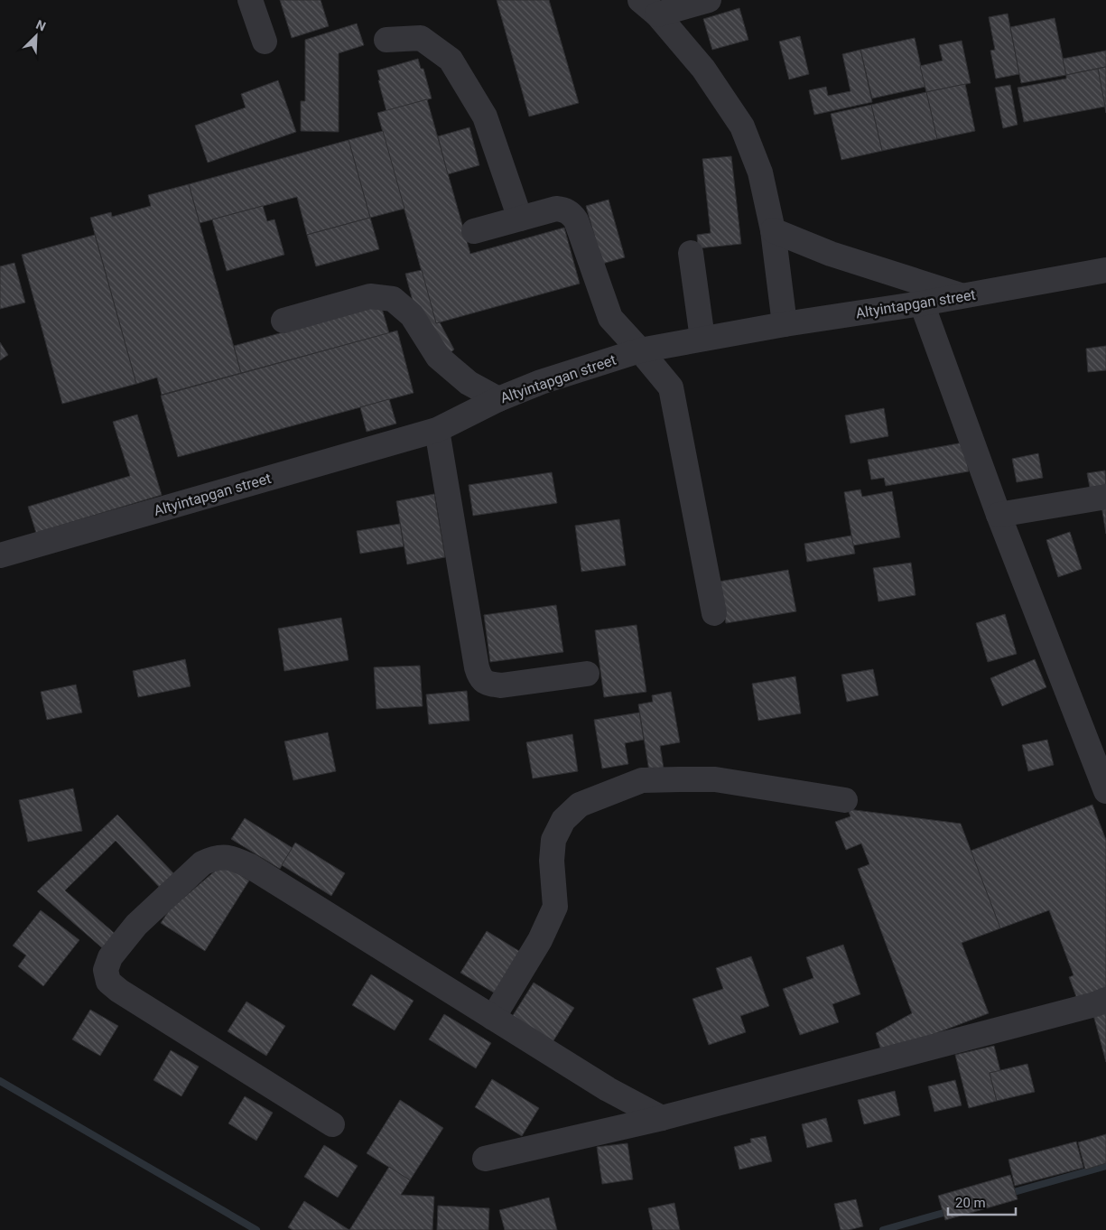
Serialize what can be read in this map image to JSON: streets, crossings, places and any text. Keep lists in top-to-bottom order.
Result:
{
  "streets": {
    "street": ["Altyintapgan street"]
  },
  "scale_bar": "20 m",
  "north": "top right"
}
